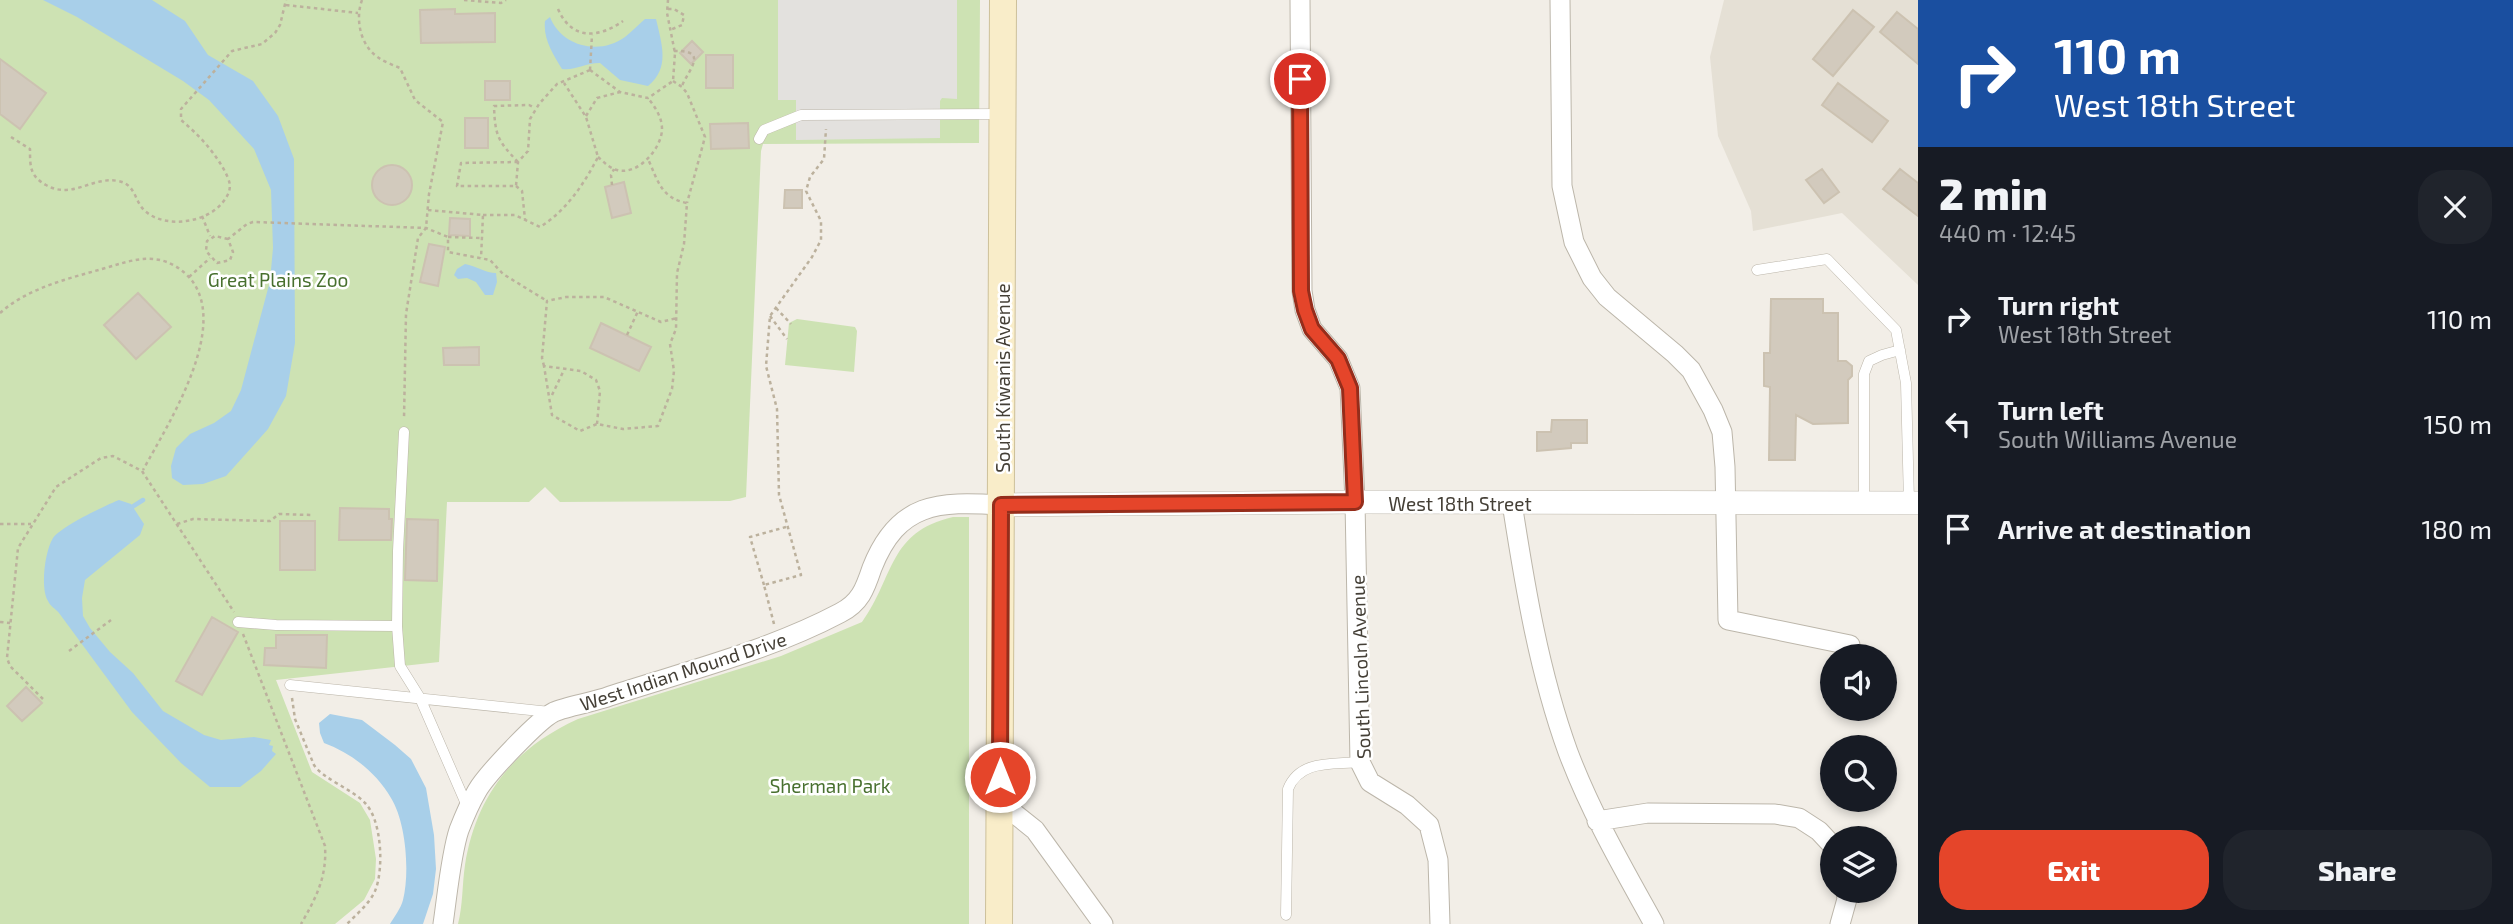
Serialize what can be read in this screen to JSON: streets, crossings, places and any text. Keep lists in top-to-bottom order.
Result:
{
  "streets": {
    "main road": ["South Kiwanis Avenue"],
    "street": ["West 18th Street", "South Lincoln Avenue", "West Indian Mound Drive"]
  },
  "crossings": [
    ["South Kiwanis Avenue", "West 18th Street"],
    ["South Kiwanis Avenue", "West Indian Mound Drive"],
    ["West 18th Street", "South Lincoln Avenue"],
    ["West 18th Street", "West Indian Mound Drive"]
  ],
  "parks": ["Great Plains Zoo", "Sherman Park"],
  "page": {
    "turn": ["110 m", "West 18th Street"],
    "heading": ["2 min", "440 m · 12:45"],
    "list": [
      {
        "name": "Turn right",
        "note": "West 18th Street",
        "value": "110 m"
      },
      {
        "name": "Turn left",
        "note": "South Williams Avenue",
        "value": "150 m"
      },
      {
        "name": "Arrive at destination",
        "value": "180 m"
      }
    ],
    "buttons": ["Exit", "Share"]
  }
}
